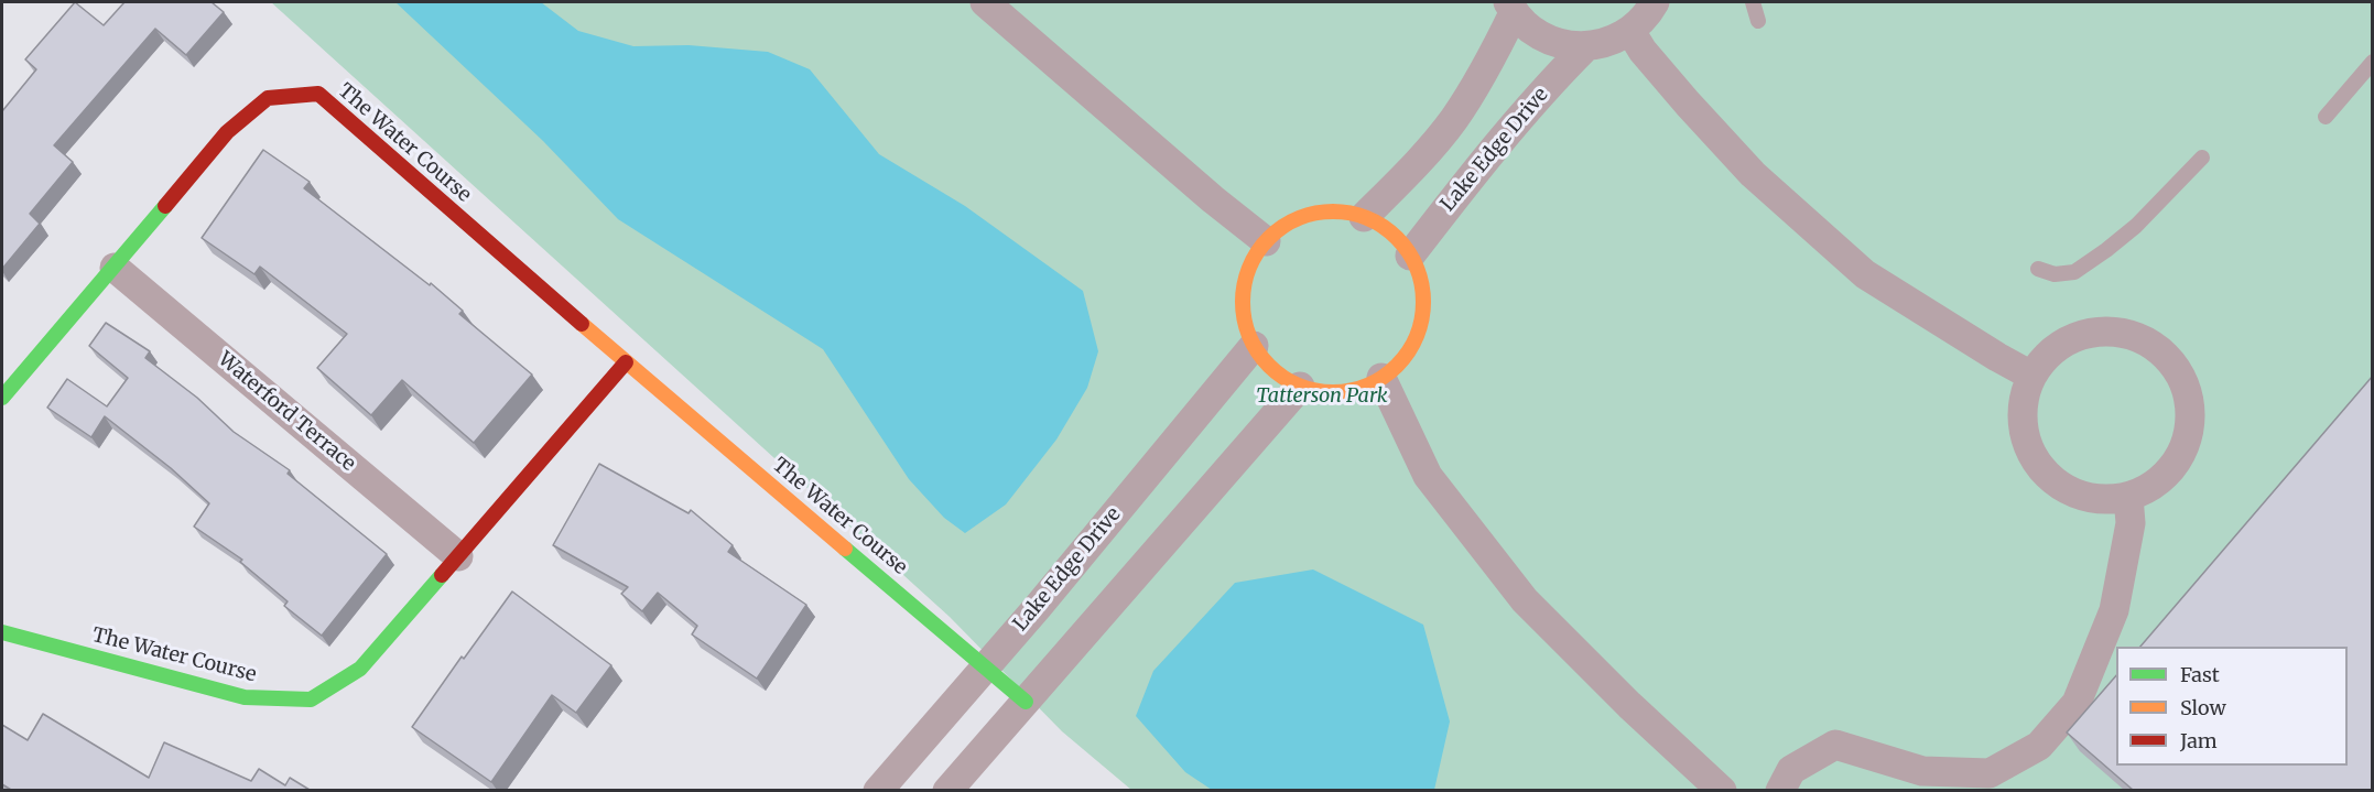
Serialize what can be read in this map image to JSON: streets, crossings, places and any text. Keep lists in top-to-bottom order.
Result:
{
  "streets": {
    "street": ["The Water Course", "Lake Edge Drive", "Waterford Terrace"]
  },
  "crossings": [
    ["The Water Course", "Lake Edge Drive"],
    ["The Water Course", "Waterford Terrace"]
  ],
  "parks": ["Tatterson Park"],
  "legend": ["Fast", "Slow", "Jam"]
}
